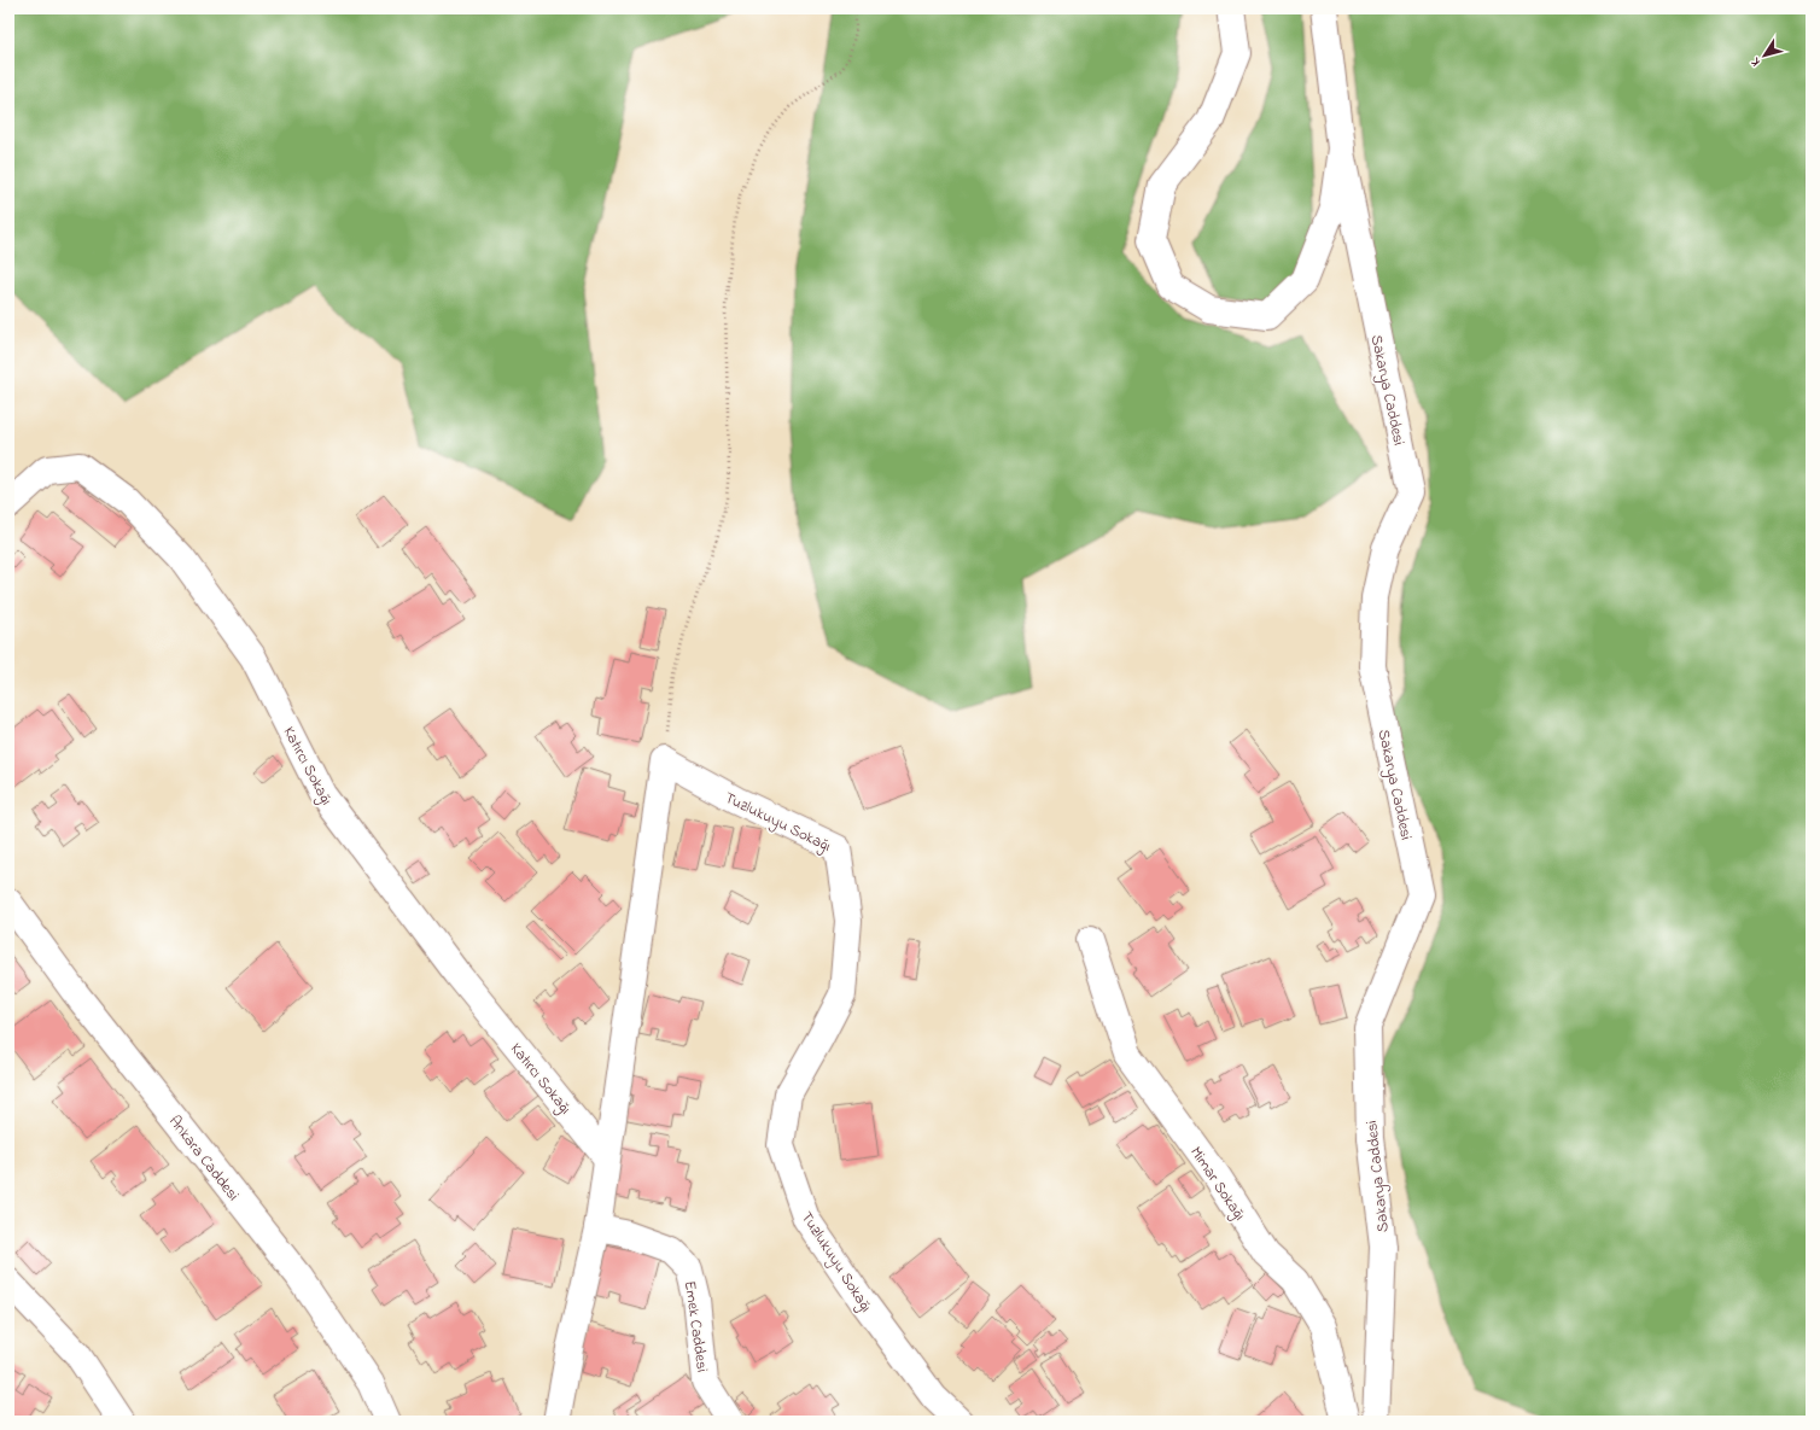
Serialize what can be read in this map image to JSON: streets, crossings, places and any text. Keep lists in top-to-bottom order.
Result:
{
  "streets": {
    "street": [
      "Sakarya Caddesi",
      "Katırcı Sokağı",
      "Tuzlukuyu Sokağı",
      "Ankara Caddesi",
      "Mimar Sokağı",
      "Emek Caddesi"
    ]
  },
  "north": "bottom left"
}
